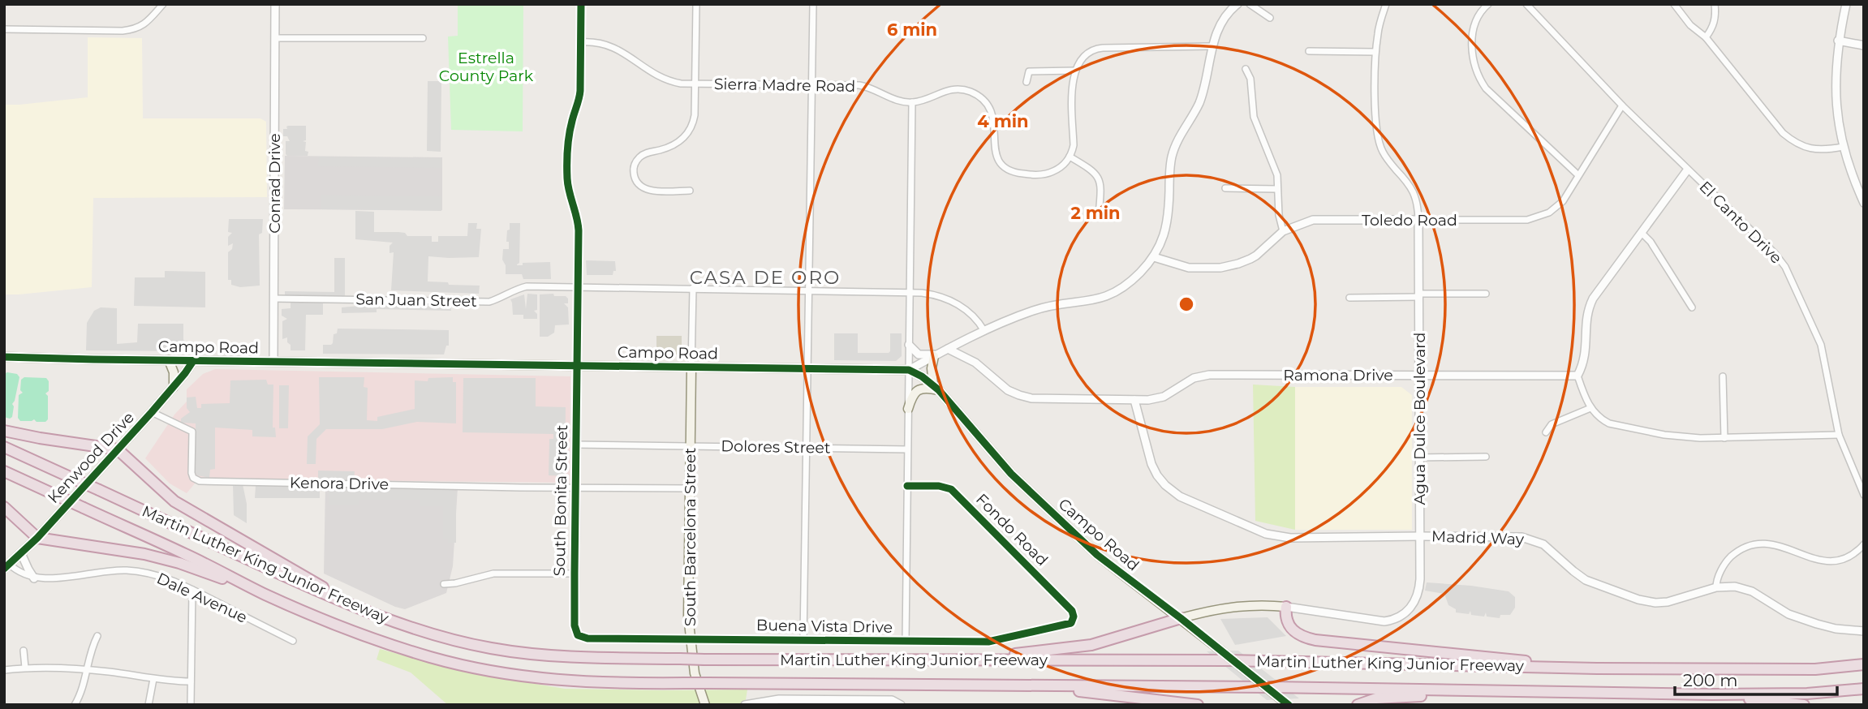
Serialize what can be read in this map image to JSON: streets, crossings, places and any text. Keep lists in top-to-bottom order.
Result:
{
  "streets": {
    "highway": ["Martin Luther King Junior Freeway"],
    "main road": [
      "Campo Road",
      "Agua Dulce Boulevard",
      "Kenwood Drive",
      "South Barcelona Street"
    ],
    "street": [
      "Sierra Madre Road",
      "Conrad Drive",
      "Toledo Road",
      "El Canto Drive",
      "San Juan Street",
      "Ramona Drive",
      "Dolores Street",
      "Kenora Drive",
      "South Bonita Street",
      "Fondo Road",
      "Madrid Way",
      "Dale Avenue",
      "Buena Vista Drive"
    ]
  },
  "crossings": [
    ["Sierra Madre Road", "South Bonita Street"],
    ["Conrad Drive", "San Juan Street"],
    ["Conrad Drive", "Campo Road"],
    ["Toledo Road", "El Canto Drive"],
    ["Toledo Road", "Agua Dulce Boulevard"],
    ["San Juan Street", "South Bonita Street"],
    ["Campo Road", "Agua Dulce Boulevard"],
    ["Campo Road", "Kenwood Drive"],
    ["Campo Road", "South Bonita Street"],
    ["Campo Road", "South Barcelona Street"],
    ["Ramona Drive", "Agua Dulce Boulevard"],
    ["Ramona Drive", "Madrid Way"],
    ["Agua Dulce Boulevard", "Madrid Way"],
    ["Dolores Street", "South Bonita Street"],
    ["Dolores Street", "South Barcelona Street"],
    ["Kenwood Drive", "Kenora Drive"],
    ["Kenora Drive", "South Bonita Street"],
    ["South Bonita Street", "Buena Vista Drive"],
    ["Fondo Road", "Buena Vista Drive"],
    ["South Barcelona Street", "Buena Vista Drive"]
  ],
  "districts": ["CASA DE ORO"],
  "parks": ["Estrella County Park"],
  "scale_bar": "200 m",
  "rings": ["6 min", "4 min", "2 min"]
}
